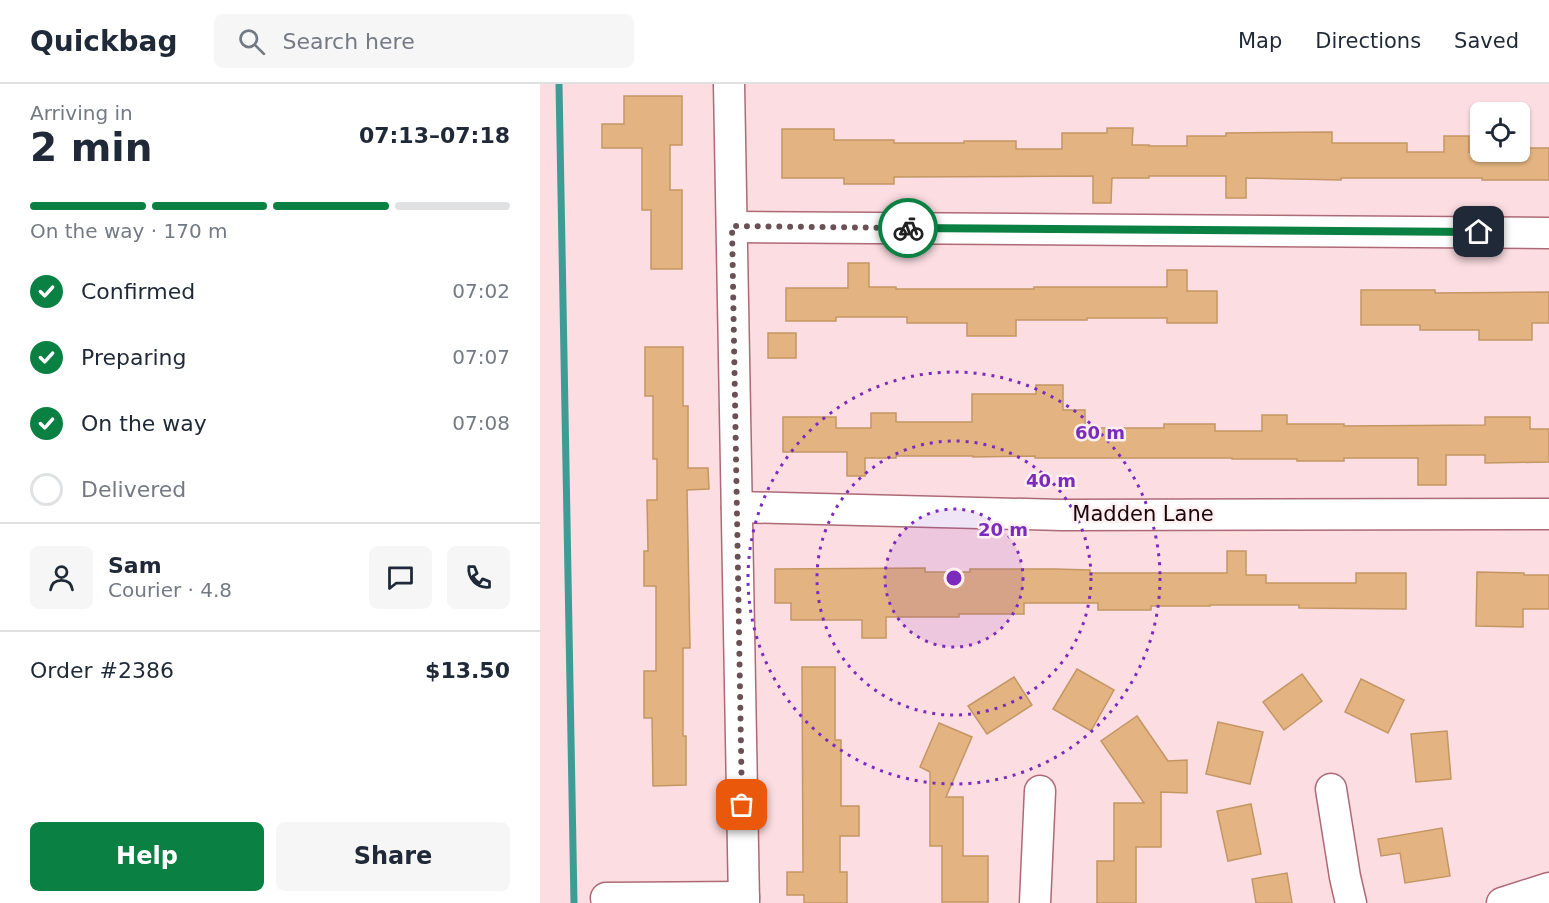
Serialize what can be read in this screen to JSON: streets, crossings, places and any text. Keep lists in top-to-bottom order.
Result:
{
  "streets": {
    "street": ["Madden Lane"]
  },
  "page": {
    "header": "Quickbag",
    "search": "Search here",
    "nav": ["Map", "Directions", "Saved"],
    "heading": ["2 min", "Arriving in", "07:13–07:18"],
    "panel": [
      "Sam",
      "Courier · 4.8",
      "Order #2386",
      "$13.50"
    ],
    "bar": "On the way · 170 m",
    "list": [
      ["Confirmed", "07:02"],
      ["Preparing", "07:07"],
      ["On the way", "07:08"],
      "Delivered"
    ],
    "buttons": ["Help", "Share"]
  },
  "rings": ["60 m", "40 m", "20 m"]
}
